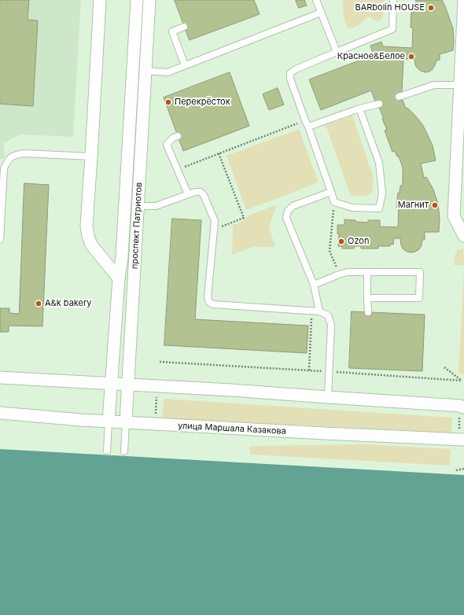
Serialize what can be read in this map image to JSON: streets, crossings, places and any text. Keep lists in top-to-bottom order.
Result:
{
  "streets": {
    "street": ["проспект Патриотов", "улица Маршала Казакова"]
  },
  "crossings": [
    ["проспект Патриотов", "улица Маршала Казакова"]
  ],
  "places": [
    "BARbolin HOUSE",
    "Красное&Белое",
    "Перекрёсток",
    "Магнит",
    "Ozon",
    "A&k bakery"
  ]
}
